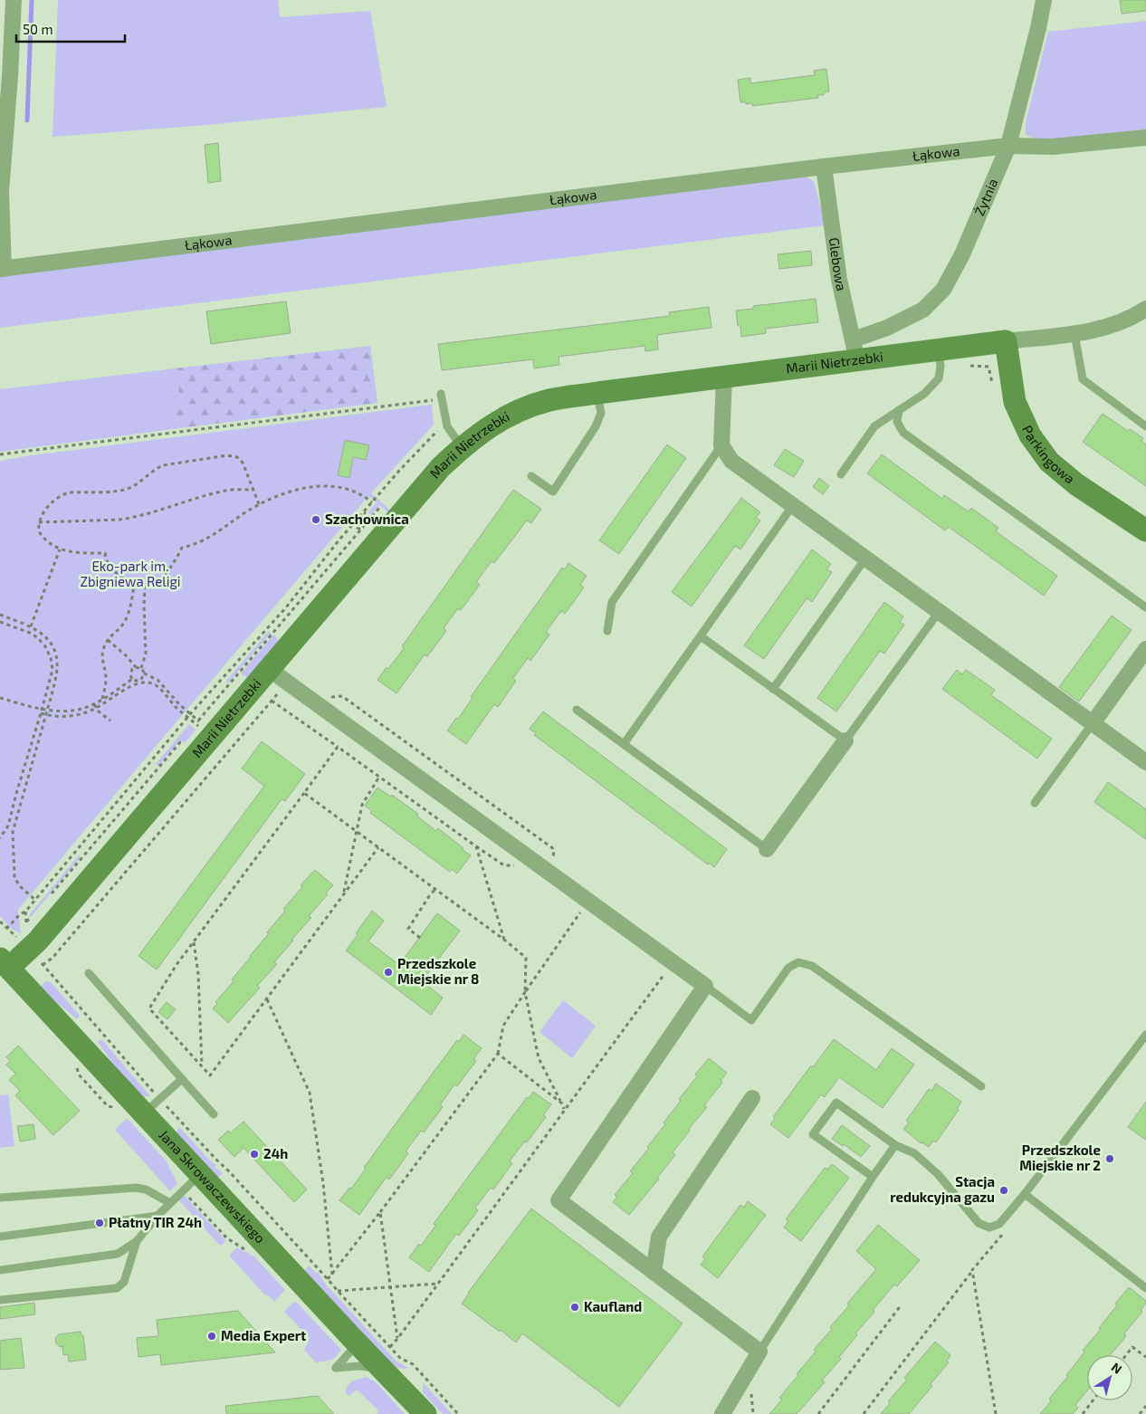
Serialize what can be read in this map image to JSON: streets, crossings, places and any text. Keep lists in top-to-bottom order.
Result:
{
  "streets": {
    "street": [
      "Łąkowa",
      "Żytnia",
      "Glebowa",
      "Marii Nietrzebki",
      "Parkingowa",
      "Jana Skrowaczewskiego"
    ]
  },
  "crossings": [
    ["Łąkowa", "Żytnia"],
    ["Łąkowa", "Glebowa"],
    ["Żytnia", "Glebowa"],
    ["Żytnia", "Marii Nietrzebki"],
    ["Glebowa", "Marii Nietrzebki"],
    ["Marii Nietrzebki", "Parkingowa"],
    ["Marii Nietrzebki", "Jana Skrowaczewskiego"]
  ],
  "parks": ["Eko-park im. Zbigniewa Religi"],
  "places": [
    "Szachownica",
    "Przedszkole Miejskie nr 8",
    "24h",
    "Przedszkole Miejskie nr 2",
    "Stacja redukcyjna gazu",
    "Płatny TIR 24h",
    "Kaufland",
    "Media Expert"
  ],
  "scale_bar": "50 m",
  "north": "top right"
}
